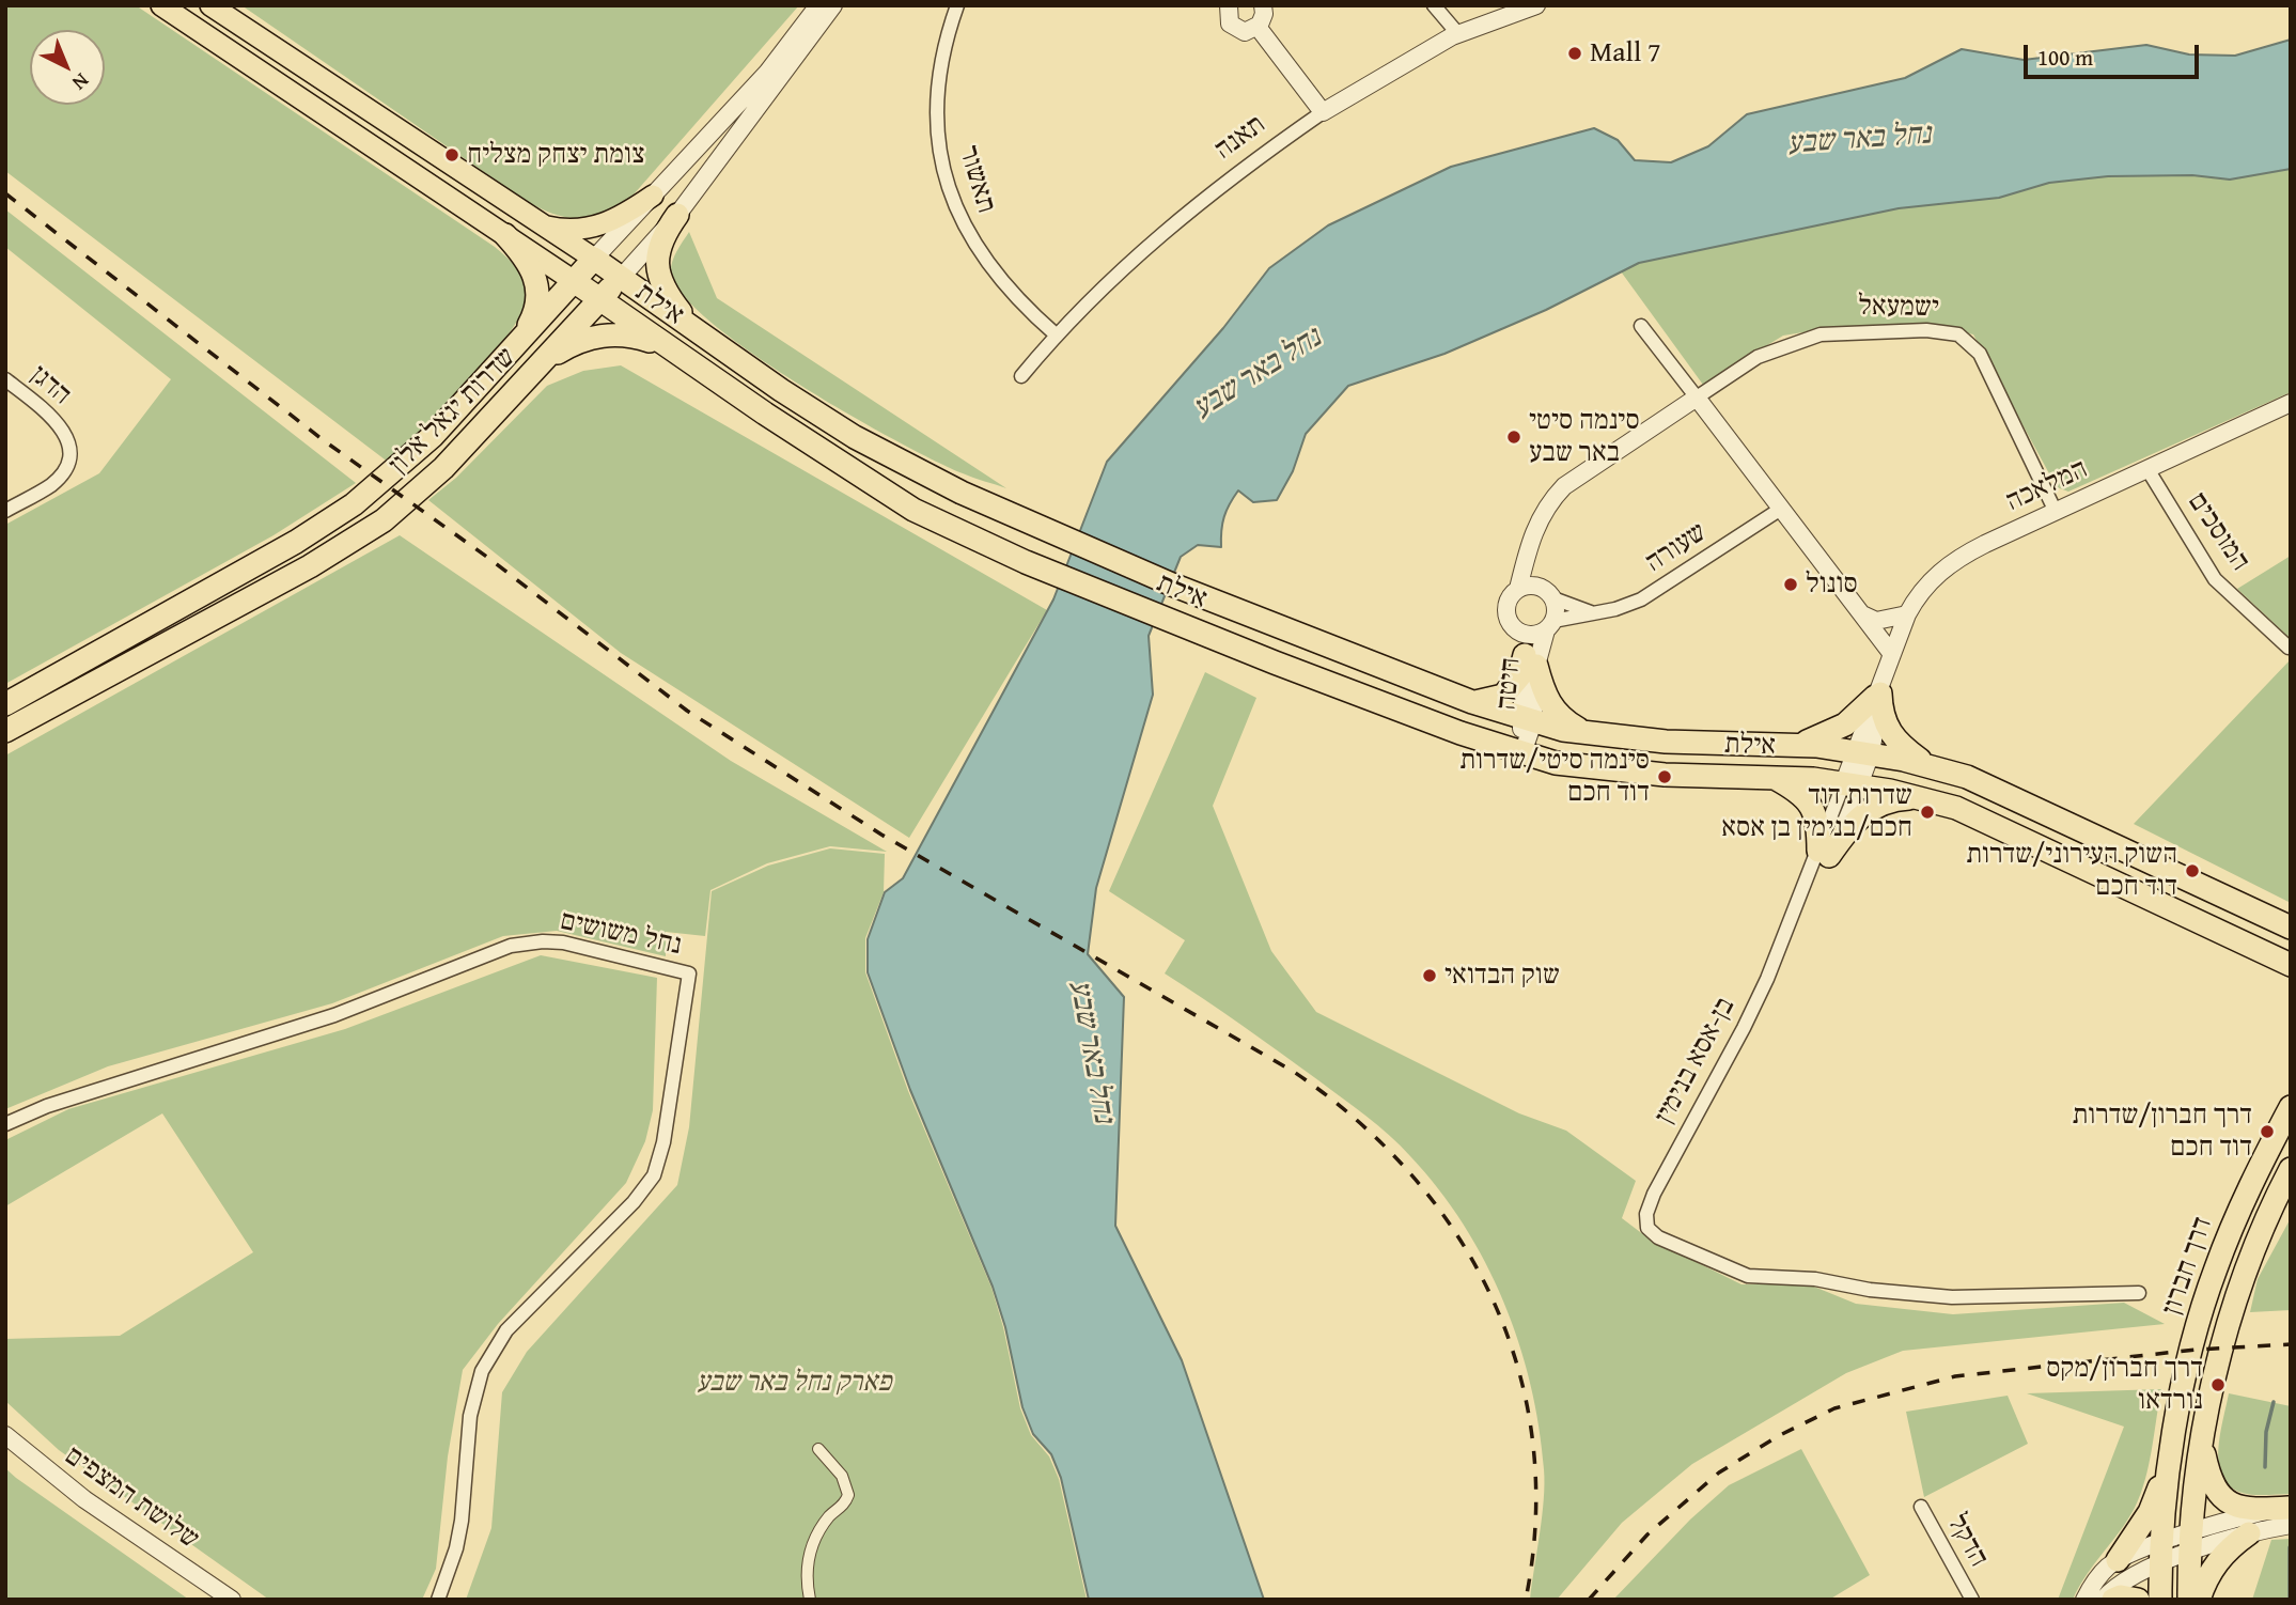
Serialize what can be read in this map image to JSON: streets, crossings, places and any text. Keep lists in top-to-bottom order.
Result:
{
  "streets": {
    "highway": ["אילת", "שדרות יגאל אלון", "דרך חברון"],
    "street": [
      "תאנה",
      "תאשור",
      "ישמעאל",
      "הדגן",
      "המלאכה",
      "המוסכים",
      "שעורה",
      "חיטה",
      "נחל משושים",
      "בן-אסא בנימין",
      "שלושת המצפים",
      "הדקל"
    ]
  },
  "crossings": [
    ["תאנה", "תאשור"],
    ["אילת", "שדרות יגאל אלון"],
    ["אילת", "המלאכה"],
    ["אילת", "חיטה"],
    ["אילת", "בן-אסא בנימין"],
    ["ישמעאל", "המלאכה"],
    ["ישמעאל", "חיטה"],
    ["המלאכה", "המוסכים"],
    ["המלאכה", "בן-אסא בנימין"],
    ["שעורה", "חיטה"]
  ],
  "water": ["נחל באר שבע"],
  "parks": ["פארק נחל באר שבע"],
  "places": [
    "Mall 7",
    "צומת יצחק מצליח",
    "סינמה סיטי באר שבע",
    "סונול",
    "סינמה סיטי/שדרות דוד חכם",
    "שדרות דוד חכם/בנימין בן אסא",
    "השוק העירוני/שדרות דוד חכם",
    "שוק הבדואי",
    "דרך חברון/שדרות דוד חכם",
    "דרך חברון/מקס נורדאו"
  ],
  "scale_bar": "100 m",
  "north": "bottom right"
}
